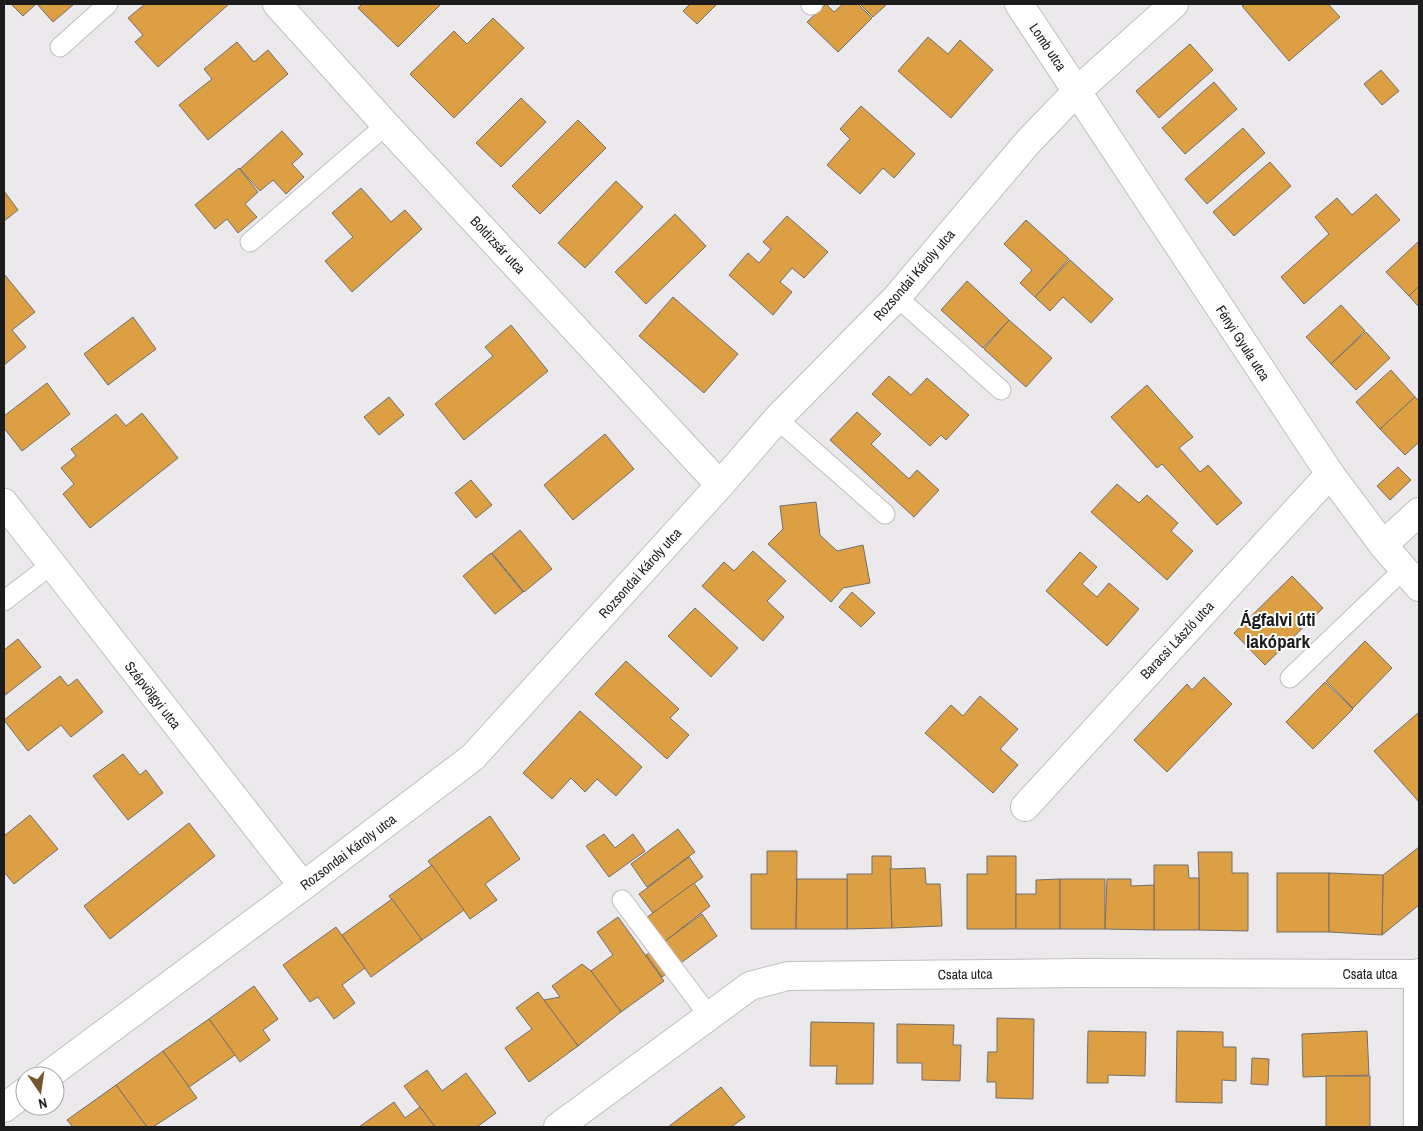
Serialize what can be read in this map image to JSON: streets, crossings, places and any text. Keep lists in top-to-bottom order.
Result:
{
  "streets": {
    "street": [
      "Lomb utca",
      "Boldizsár utca",
      "Rozsondai Károly utca",
      "Fényi Gyula utca",
      "Baracsi László utca",
      "Szépvölgyi utca",
      "Csata utca"
    ]
  },
  "crossings": [
    ["Lomb utca", "Rozsondai Károly utca"],
    ["Lomb utca", "Fényi Gyula utca"],
    ["Boldizsár utca", "Rozsondai Károly utca"],
    ["Rozsondai Károly utca", "Fényi Gyula utca"],
    ["Rozsondai Károly utca", "Szépvölgyi utca"],
    ["Fényi Gyula utca", "Baracsi László utca"]
  ],
  "districts": ["Ágfalvi úti lakópark"],
  "north": "bottom"
}
